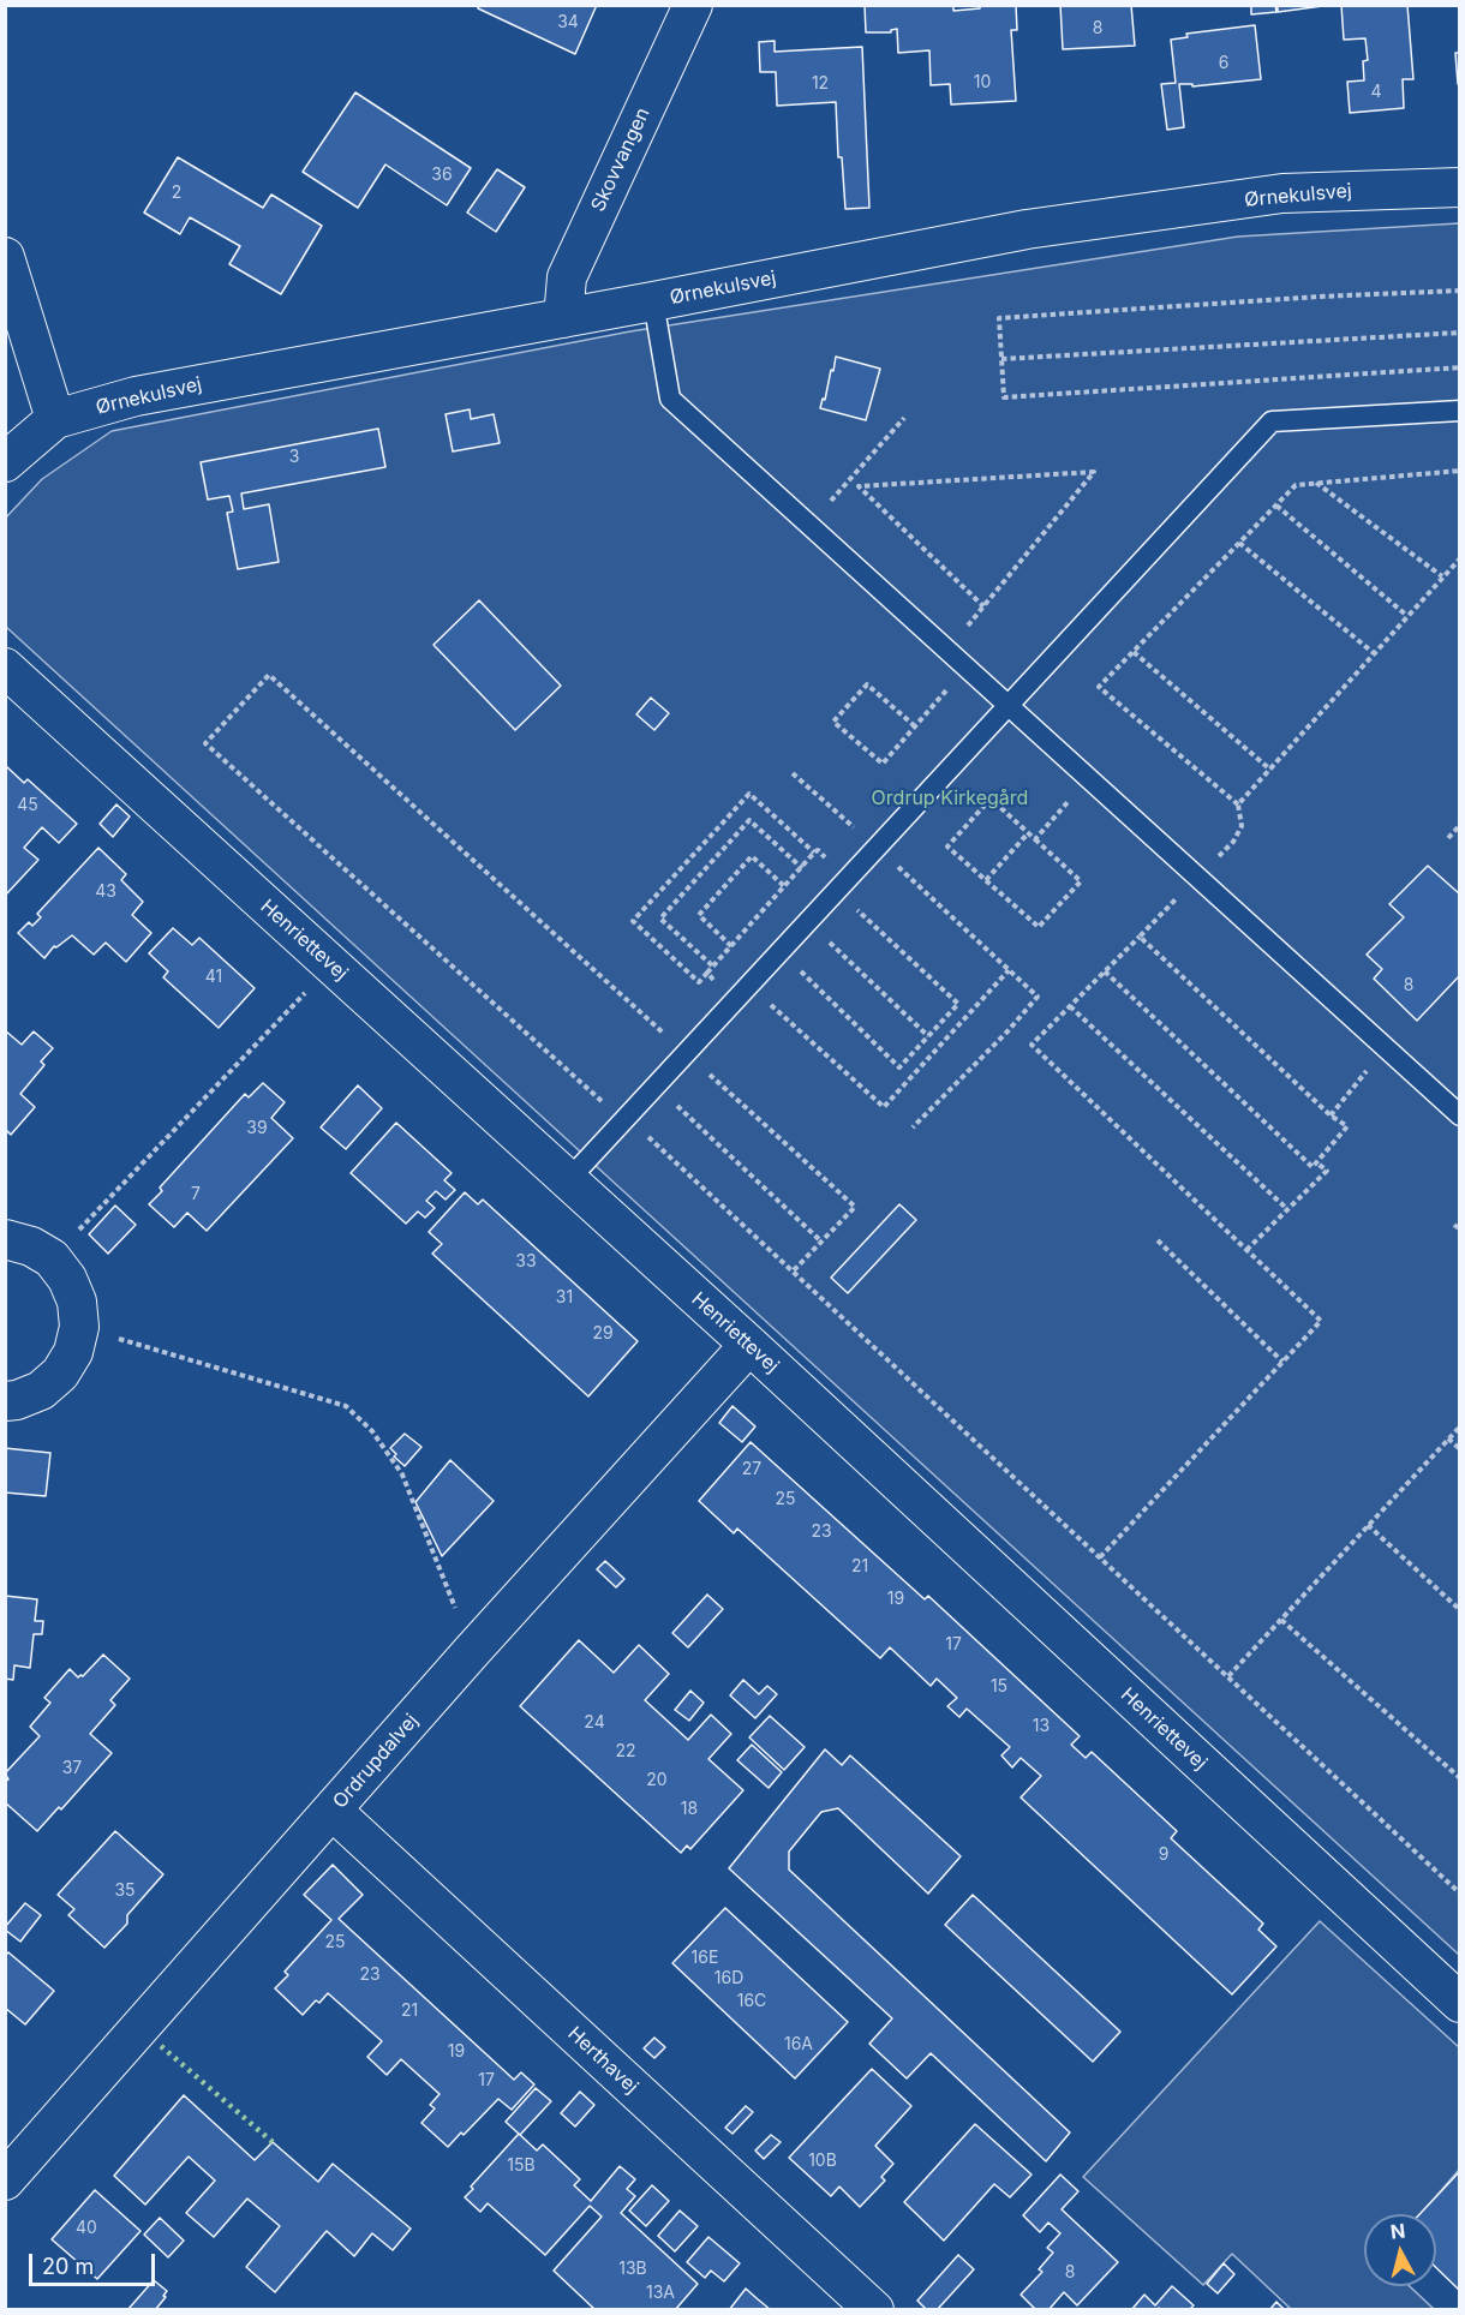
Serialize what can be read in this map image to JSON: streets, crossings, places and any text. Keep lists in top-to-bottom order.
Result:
{
  "streets": {
    "street": [
      "Skovvangen",
      "Ørnekulsvej",
      "Henriettevej",
      "Ordrupdalvej",
      "Herthavej"
    ]
  },
  "crossings": [
    ["Skovvangen", "Ørnekulsvej"],
    ["Henriettevej", "Ordrupdalvej"],
    ["Ordrupdalvej", "Herthavej"]
  ],
  "parks": ["Ordrup Kirkegård"],
  "house_numbers": [
    "34",
    "8",
    "6",
    "10",
    "12",
    "4",
    "36",
    "2",
    "3",
    "45",
    "43",
    "41",
    "8",
    "39",
    "7",
    "33",
    "31",
    "29",
    "27",
    "25",
    "23",
    "21",
    "19",
    "17",
    "15",
    "24",
    "13",
    "22",
    "37",
    "20",
    "18",
    "9",
    "35",
    "25",
    "16E",
    "23",
    "16D",
    "16C",
    "21",
    "16A",
    "19",
    "17",
    "10B",
    "15B",
    "40",
    "13B",
    "8",
    "13A"
  ],
  "scale_bar": "20 m",
  "north": "top"
}
